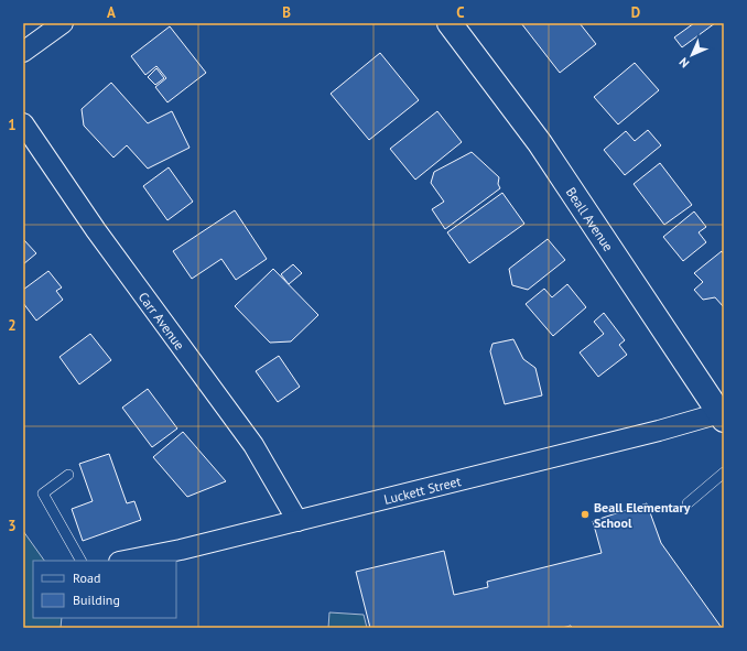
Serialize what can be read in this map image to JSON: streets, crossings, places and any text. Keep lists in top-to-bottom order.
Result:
{
  "streets": {
    "street": ["Beall Avenue", "Carr Avenue", "Luckett Street"]
  },
  "crossings": [
    ["Beall Avenue", "Luckett Street"],
    ["Carr Avenue", "Luckett Street"]
  ],
  "places": ["Beall Elementary School"],
  "legend": ["Road", "Building"],
  "north": "bottom left",
  "grid": {
    "columns": [
      "A",
      "B",
      "C",
      "D"
    ],
    "rows": ["1", "2", "3"]
  }
}
